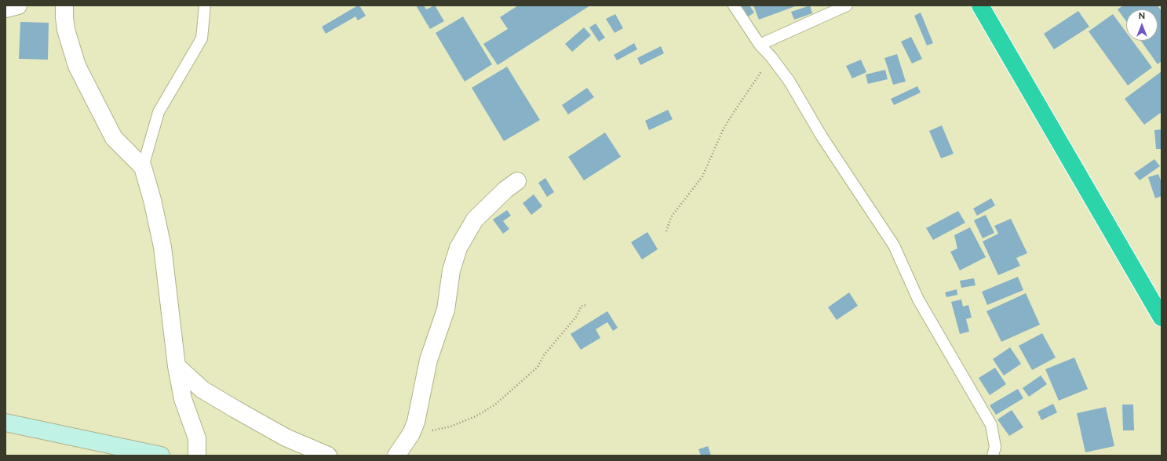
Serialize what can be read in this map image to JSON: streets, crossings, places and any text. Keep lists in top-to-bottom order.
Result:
{
  "north": "top"
}
